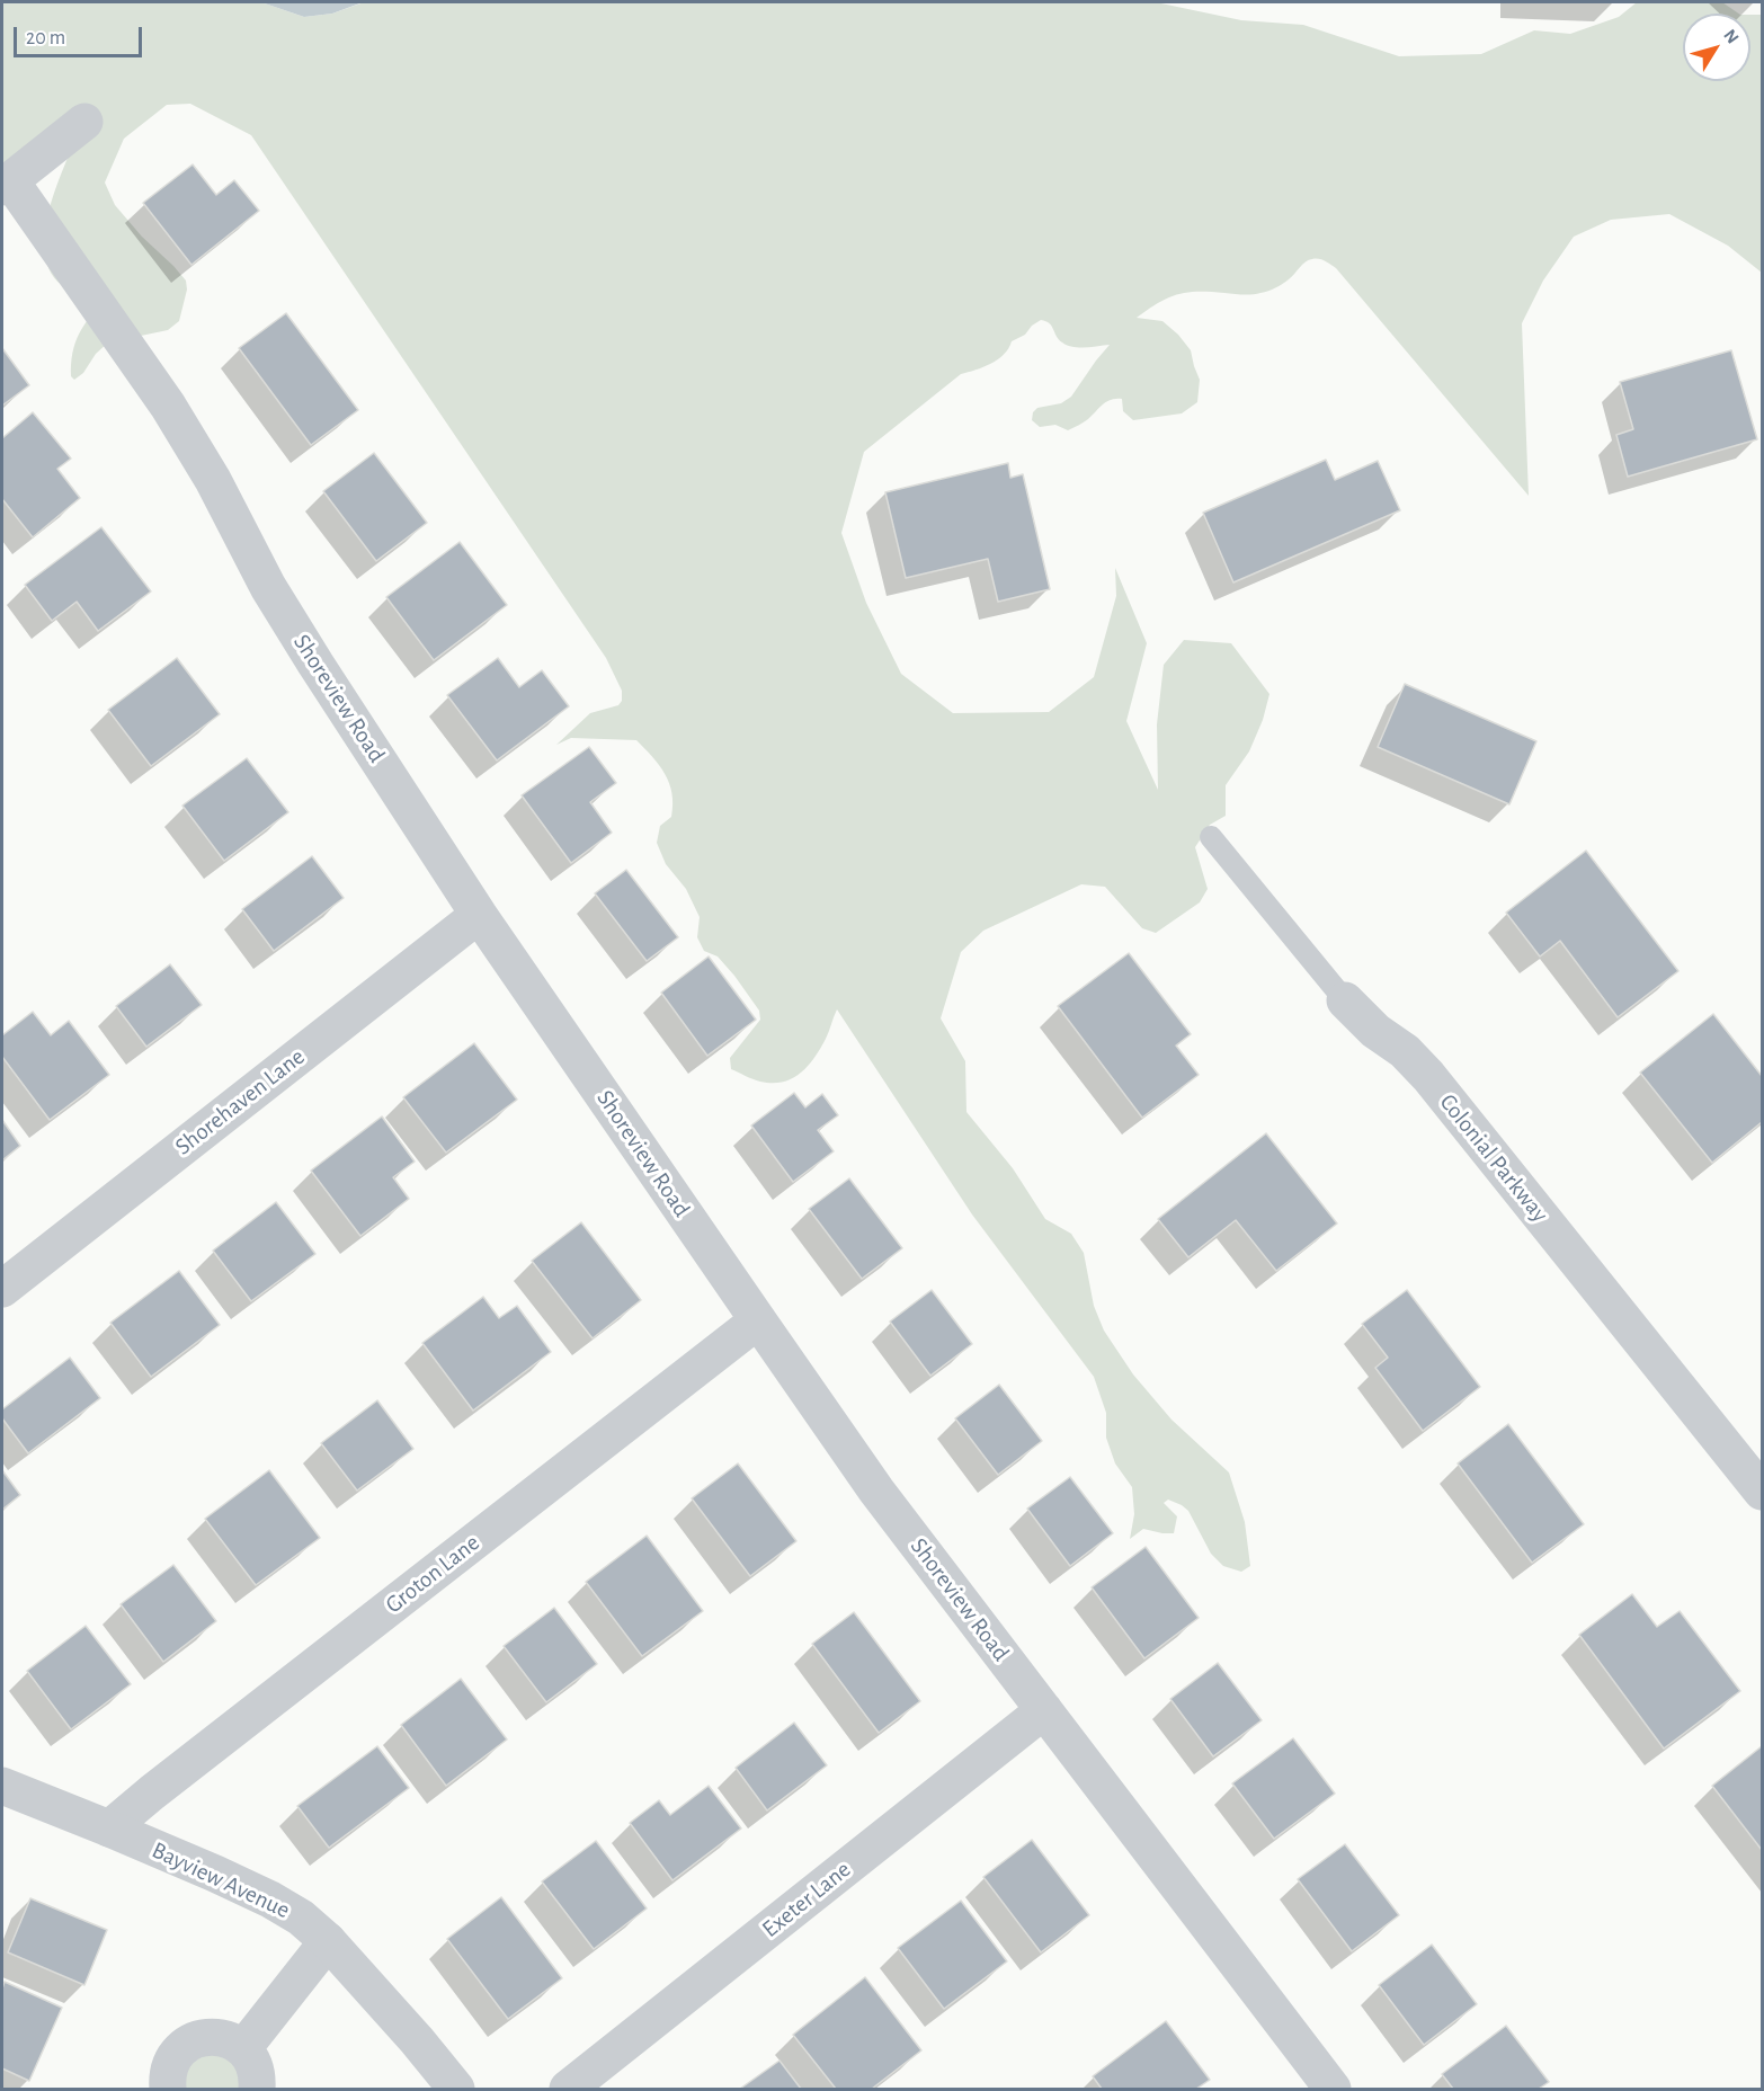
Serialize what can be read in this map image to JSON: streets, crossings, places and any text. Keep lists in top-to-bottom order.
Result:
{
  "streets": {
    "street": [
      "Shoreview Road",
      "Shorehaven Lane",
      "Colonial Parkway",
      "Groton Lane",
      "Bayview Avenue",
      "Exeter Lane"
    ]
  },
  "crossings": [
    ["Shoreview Road", "Shorehaven Lane"],
    ["Shoreview Road", "Groton Lane"],
    ["Shoreview Road", "Exeter Lane"],
    ["Groton Lane", "Bayview Avenue"]
  ],
  "scale_bar": "20 m",
  "north": "top right"
}
